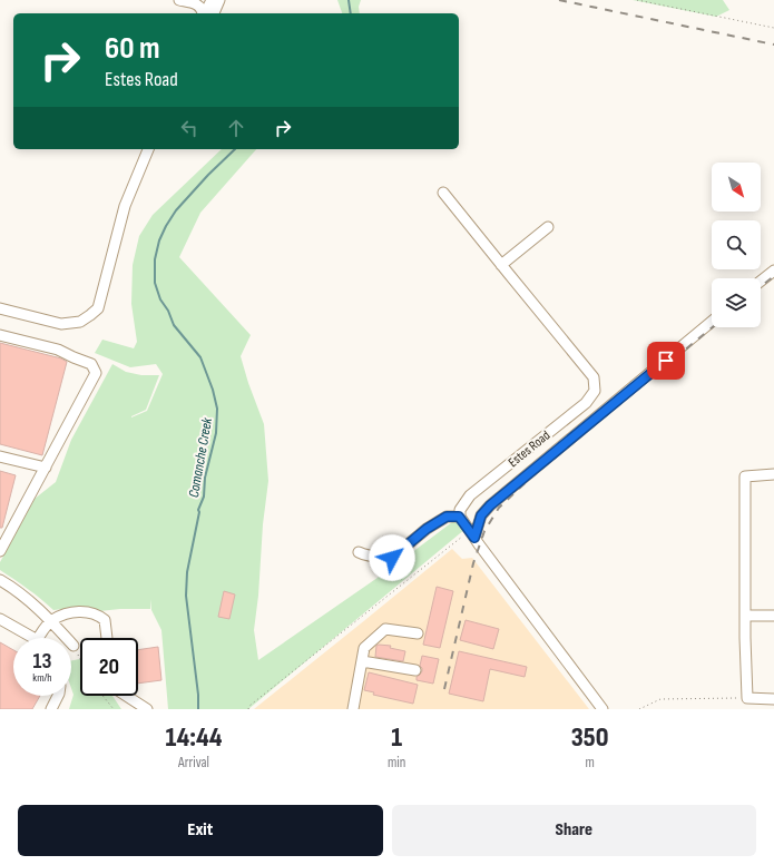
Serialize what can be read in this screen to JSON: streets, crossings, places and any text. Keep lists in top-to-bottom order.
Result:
{
  "streets": {
    "street": ["Estes Road"]
  },
  "water": ["Comanche Creek"],
  "north": "bottom right",
  "page": {
    "turn": ["60 m", "Estes Road"],
    "speed": "13 km/h",
    "limit": "20",
    "eta": [
      "14:44",
      "Arrival",
      "1",
      "min",
      "350",
      "m"
    ],
    "buttons": ["Exit", "Share"]
  }
}
